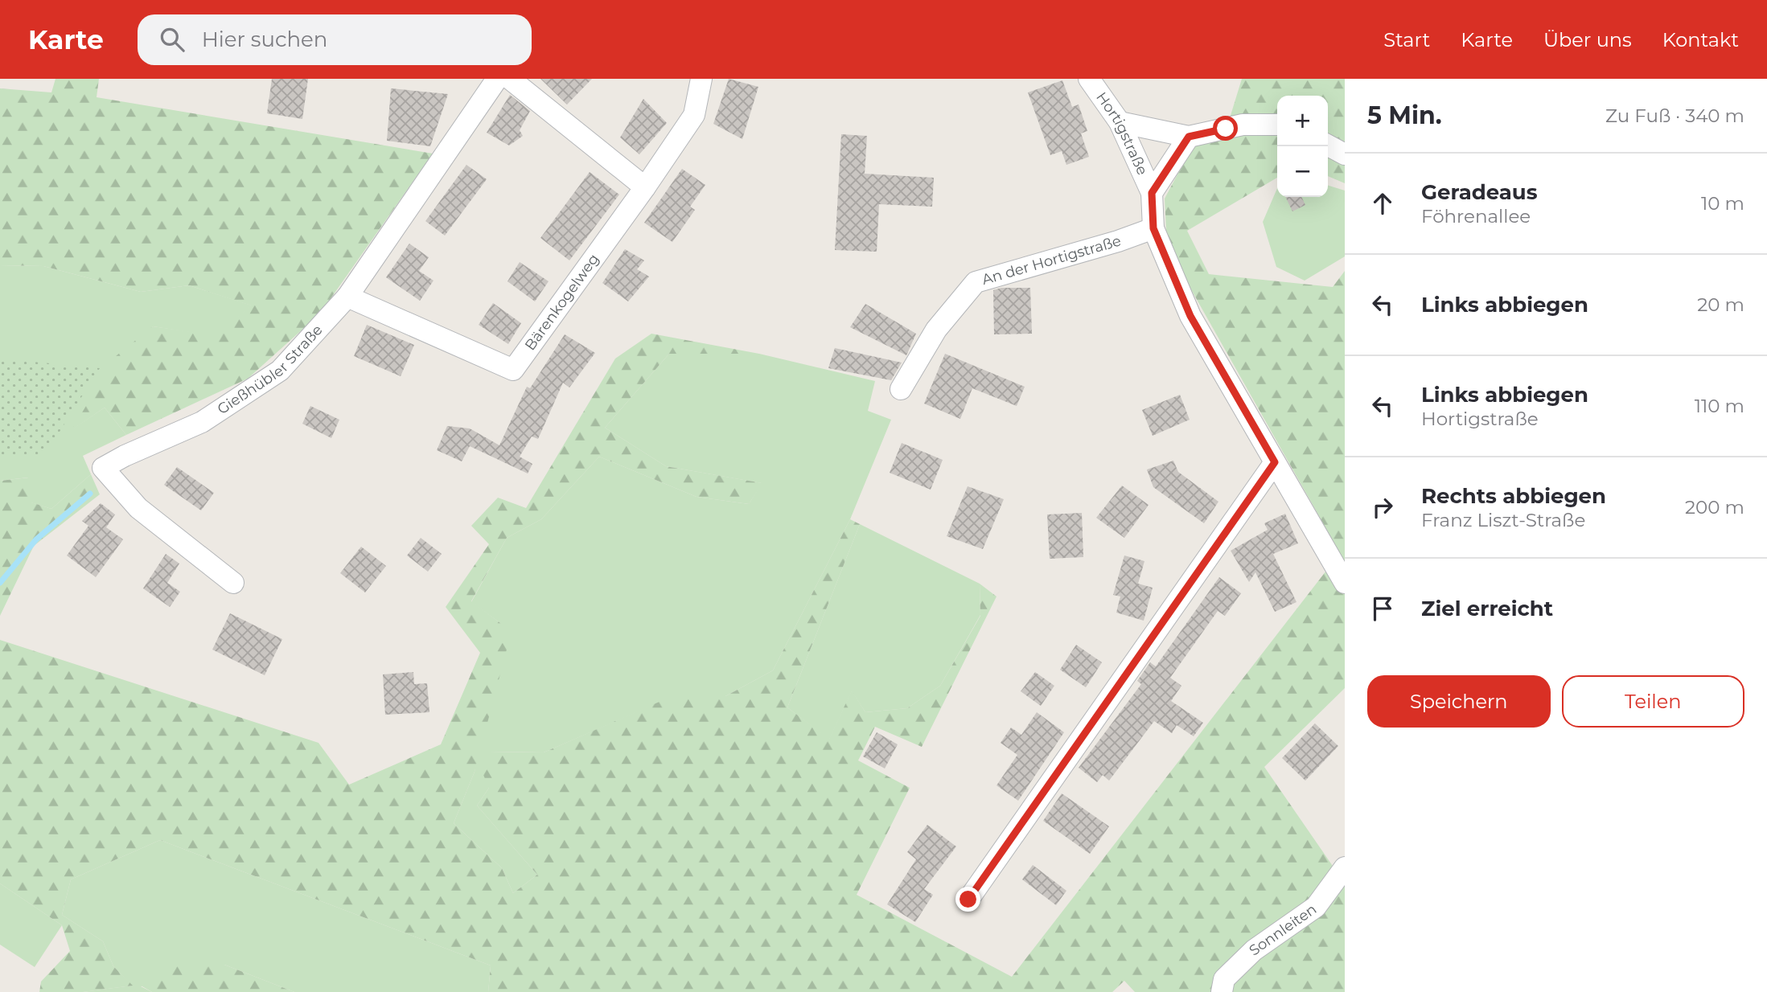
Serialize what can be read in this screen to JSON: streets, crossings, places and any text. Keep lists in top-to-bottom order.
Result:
{
  "streets": {
    "street": [
      "Hortigstraße",
      "An der Hortigstraße",
      "Bärenkogelweg",
      "Gießhübler Straße",
      "Sonnleiten"
    ]
  },
  "crossings": [
    ["Hortigstraße", "An der Hortigstraße"],
    ["Bärenkogelweg", "Gießhübler Straße"]
  ],
  "page": {
    "header": "Karte",
    "search": "Hier suchen",
    "nav": [
      "Start",
      "Karte",
      "Über uns",
      "Kontakt"
    ],
    "heading": ["5 Min.", "Zu Fuß · 340 m"],
    "map_buttons": ["+", "−"],
    "list": [
      ["Geradeaus", "Föhrenallee", "10 m"],
      ["Links abbiegen", "20 m"],
      ["Links abbiegen", "Hortigstraße", "110 m"],
      ["Rechts abbiegen", "Franz Liszt-Straße", "200 m"],
      "Ziel erreicht"
    ],
    "buttons": ["Speichern", "Teilen"]
  }
}
